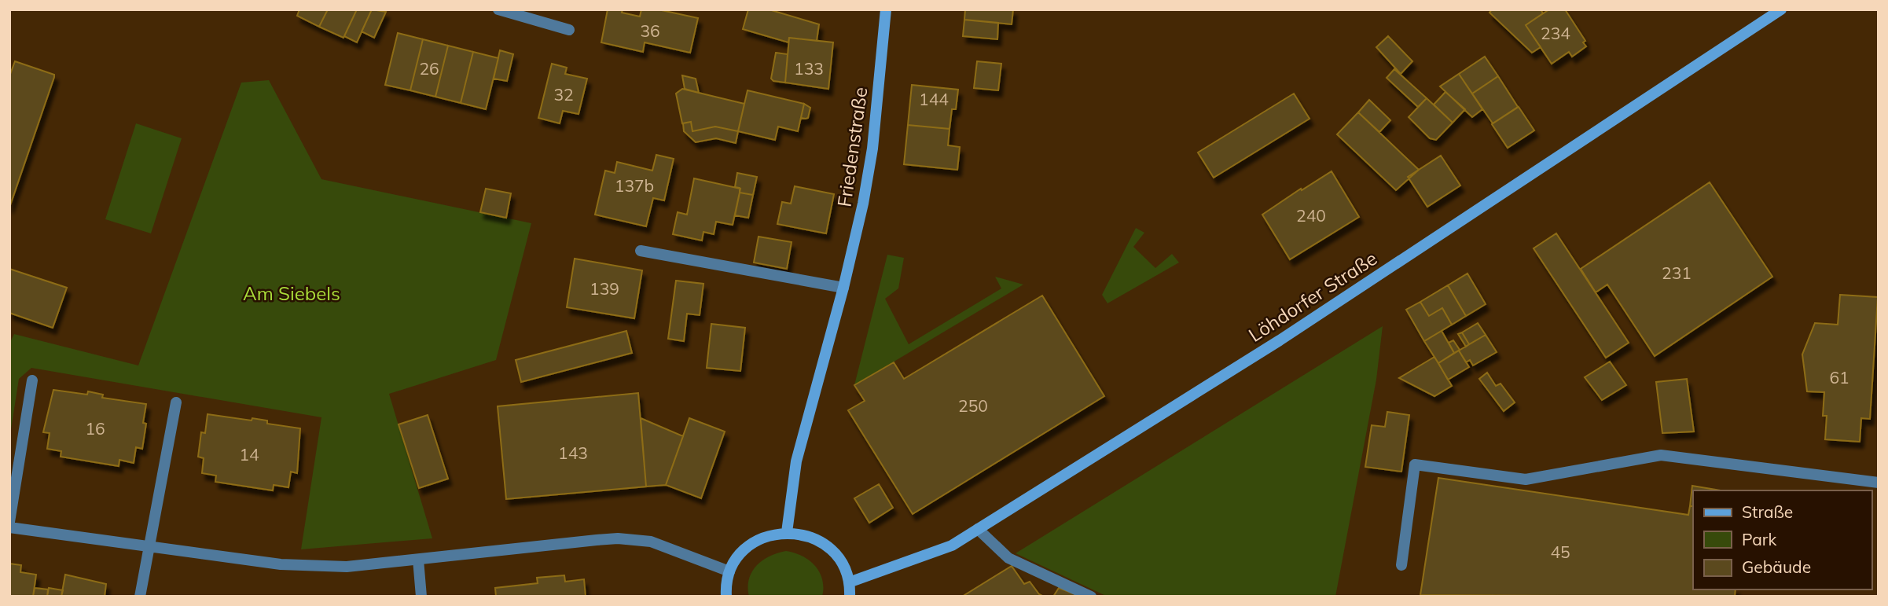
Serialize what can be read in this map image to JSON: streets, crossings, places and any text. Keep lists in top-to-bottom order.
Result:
{
  "streets": {
    "main road": ["Friedenstraße", "Löhdorfer Straße"]
  },
  "parks": ["Am Siebels"],
  "house_numbers": [
    "36",
    "234",
    "26",
    "133",
    "32",
    "144",
    "137b",
    "240",
    "231",
    "139",
    "61",
    "250",
    "16",
    "143",
    "14",
    "45"
  ],
  "legend": ["Straße", "Park", "Gebäude"]
}
